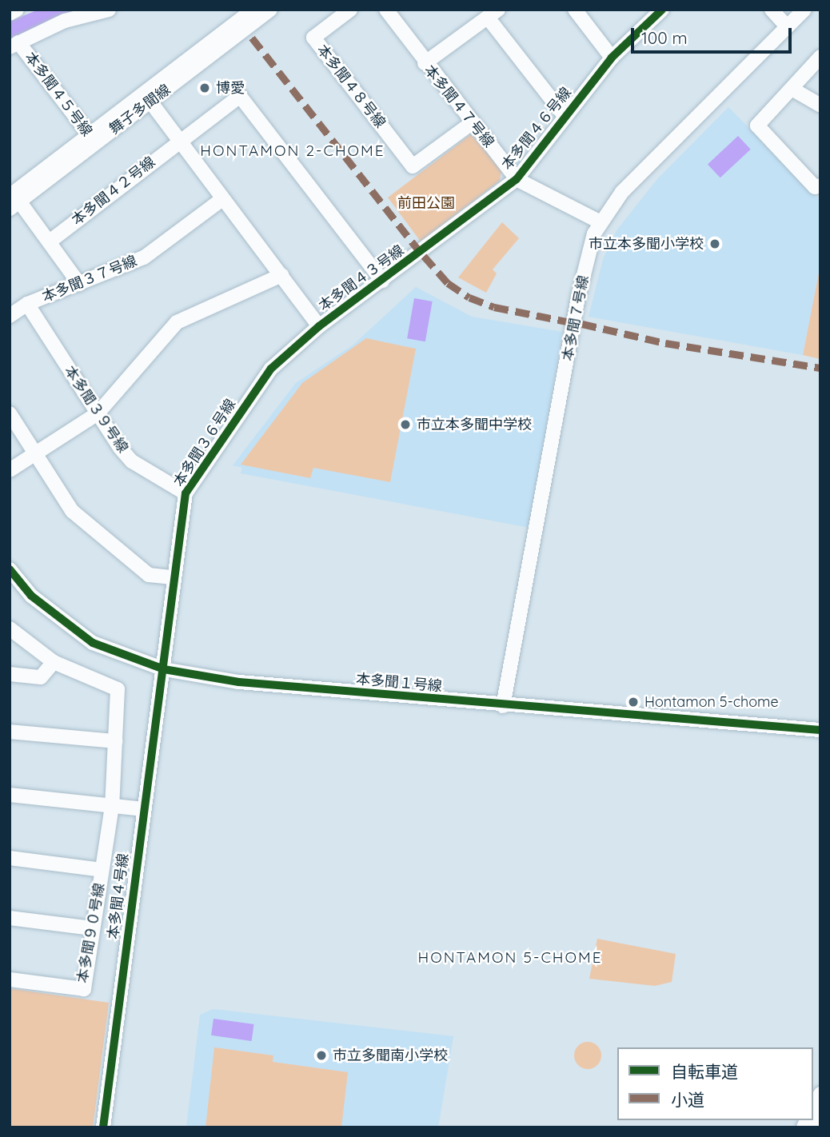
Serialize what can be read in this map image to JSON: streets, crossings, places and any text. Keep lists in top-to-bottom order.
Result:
{
  "streets": {
    "street": [
      "本多聞４８号線",
      "本多聞４５号線",
      "本多聞４７号線",
      "舞子多聞線",
      "本多聞４６号線",
      "本多聞４２号線",
      "本多聞４３号線",
      "本多聞３７号線",
      "本多聞７号線",
      "本多聞３９号線",
      "本多聞３６号線",
      "本多聞１号線",
      "本多聞４号線",
      "本多聞９０号線"
    ]
  },
  "crossings": [
    ["本多聞４８号線", "本多聞４７号線"],
    ["本多聞４５号線", "舞子多聞線"],
    ["本多聞４７号線", "本多聞４６号線"],
    ["本多聞４７号線", "本多聞７号線"],
    ["本多聞４６号線", "本多聞４３号線"],
    ["本多聞４２号線", "本多聞４３号線"],
    ["本多聞４３号線", "本多聞３６号線"],
    ["本多聞３７号線", "本多聞３９号線"],
    ["本多聞７号線", "本多聞１号線"],
    ["本多聞３９号線", "本多聞３６号線"],
    ["本多聞３６号線", "本多聞１号線"],
    ["本多聞３６号線", "本多聞４号線"],
    ["本多聞１号線", "本多聞４号線"]
  ],
  "districts": ["HONTAMON 2-CHOME", "HONTAMON 5-CHOME"],
  "parks": ["前田公園"],
  "places": [
    "博愛",
    "市立本多聞小学校",
    "市立本多聞中学校",
    "Hontamon 5-chome",
    "市立多聞南小学校"
  ],
  "legend": ["自転車道", "小道"],
  "scale_bar": "100 m"
}
